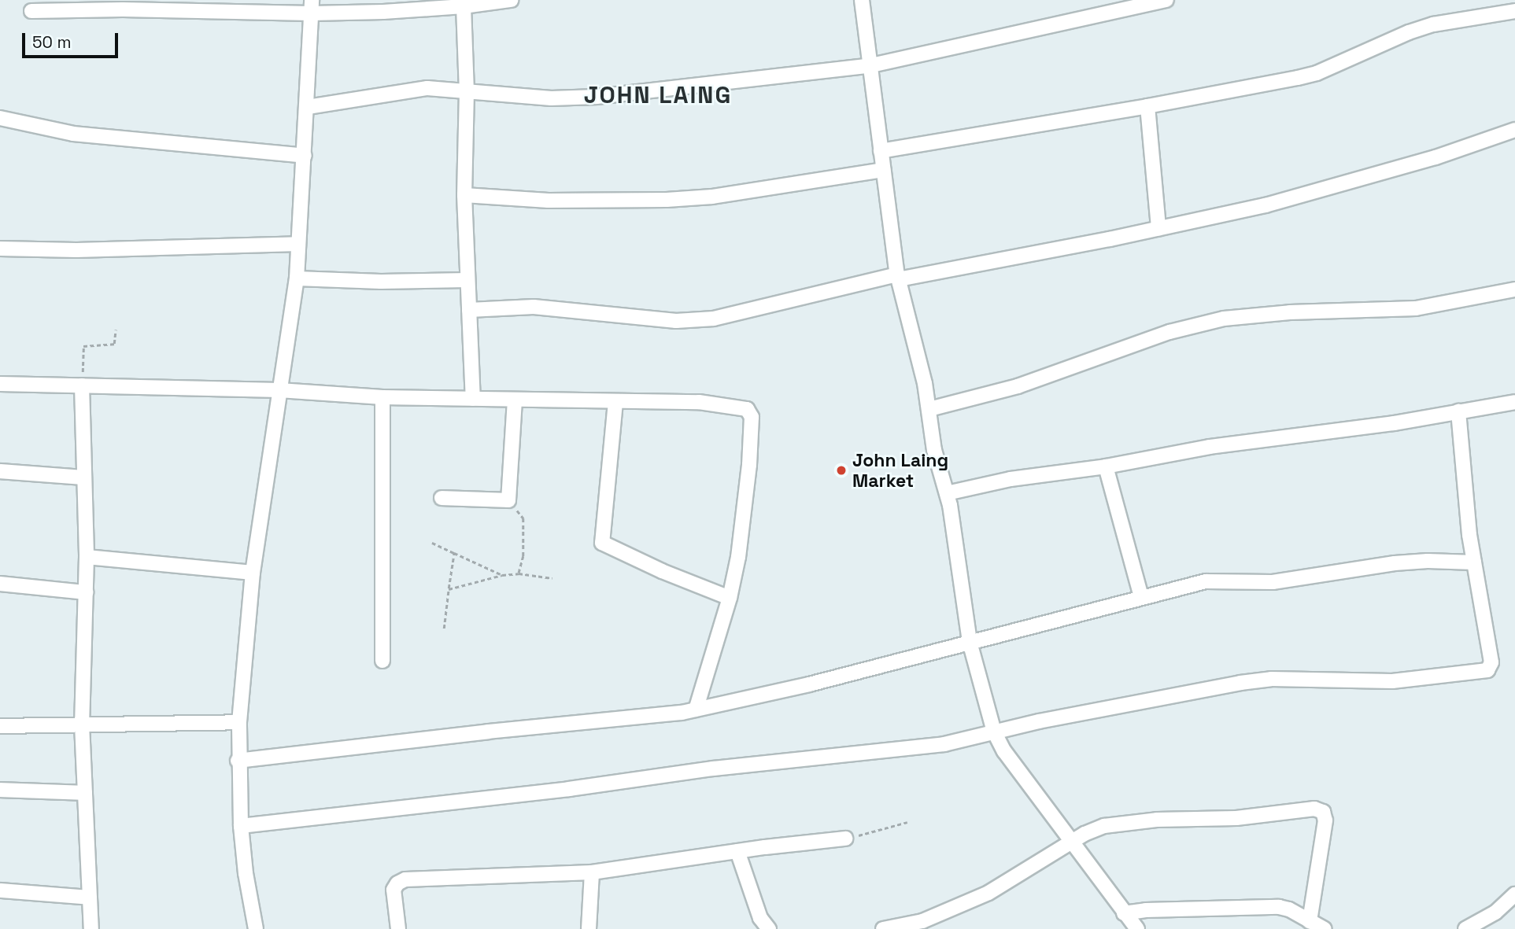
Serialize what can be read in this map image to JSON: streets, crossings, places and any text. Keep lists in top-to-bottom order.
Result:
{
  "districts": ["JOHN LAING"],
  "places": ["John Laing Market"],
  "scale_bar": "50 m"
}
